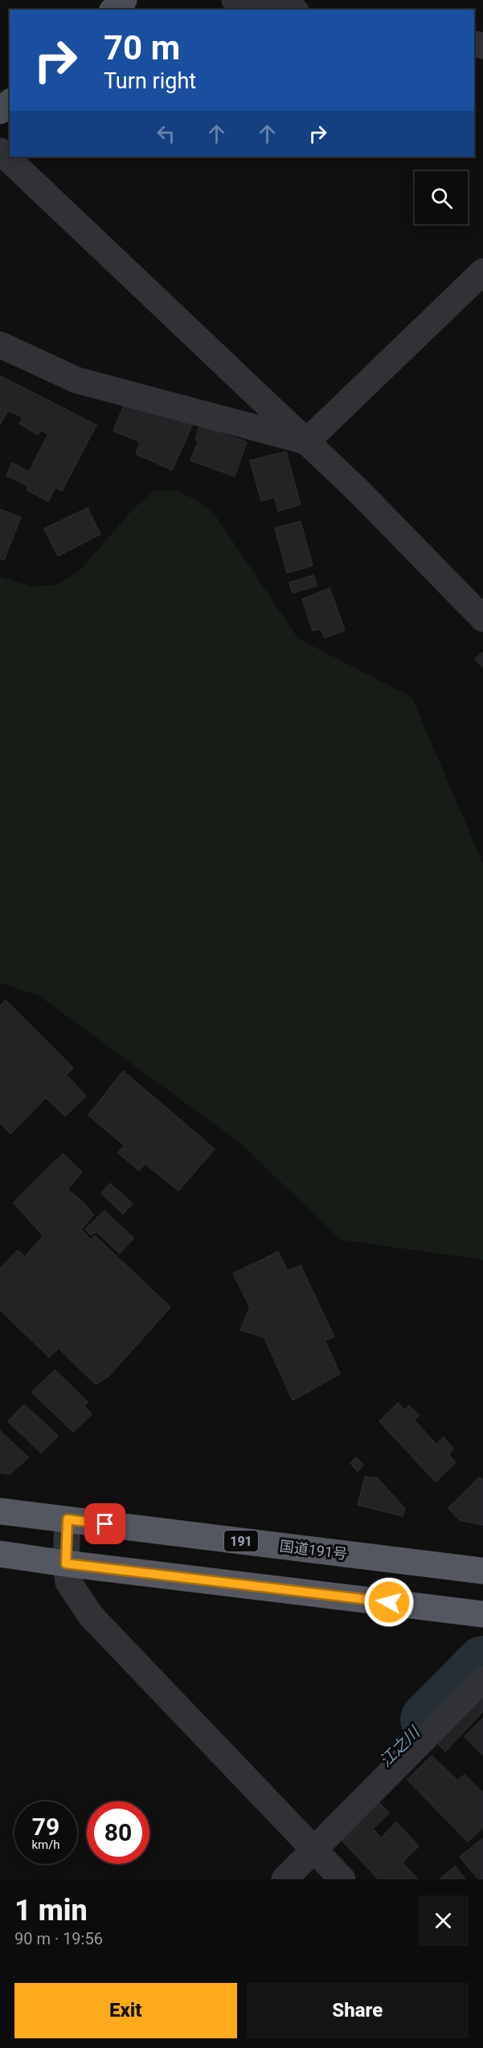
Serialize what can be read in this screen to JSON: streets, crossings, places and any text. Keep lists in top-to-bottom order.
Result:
{
  "streets": {
    "highway": ["191", "国道191号"]
  },
  "water": ["江之川"],
  "page": {
    "turn": ["70 m", "Turn right"],
    "speed": "79 km/h",
    "limit": "80",
    "heading": ["1 min", "90 m · 19:56"],
    "buttons": ["Exit", "Share"]
  }
}
